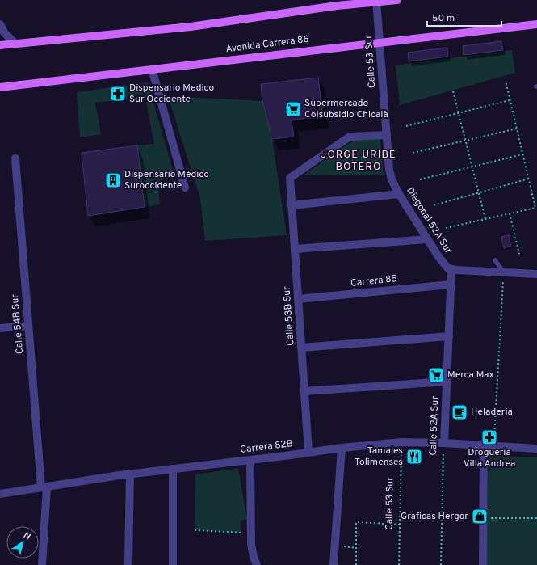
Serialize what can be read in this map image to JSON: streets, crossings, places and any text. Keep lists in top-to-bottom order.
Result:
{
  "streets": {
    "main road": ["Avenida Carrera 86"],
    "street": [
      "Calle 53 Sur",
      "Diagonal 52A Sur",
      "Carrera 85",
      "Calle 53B Sur",
      "Calle 54B Sur",
      "Calle 52A Sur",
      "Carrera 82B"
    ]
  },
  "crossings": [
    ["Avenida Carrera 86", "Calle 53 Sur"],
    ["Calle 53 Sur", "Diagonal 52A Sur"],
    ["Calle 53 Sur", "Calle 53B Sur"],
    ["Calle 53 Sur", "Carrera 82B"],
    ["Diagonal 52A Sur", "Calle 52A Sur"],
    ["Carrera 85", "Calle 53B Sur"],
    ["Carrera 85", "Calle 52A Sur"],
    ["Calle 53B Sur", "Carrera 82B"],
    ["Calle 54B Sur", "Carrera 82B"],
    ["Calle 52A Sur", "Carrera 82B"]
  ],
  "districts": ["JORGE URIBE BOTERO"],
  "places": {
    "pharmacy": ["Dispensario Medico Sur Occidente", "Drogueria Villa Andrea"],
    "supermarket": ["Supermercado Colsubsidio Chicalà", "Merca Max"],
    "building": ["Dispensario Médico Suroccidente"],
    "cafe": ["Heladeria"],
    "restaurant": ["Tamales Tolimenses"],
    "shop": ["Graficas Hergor"]
  },
  "scale_bar": "50 m",
  "north": "top right"
}
